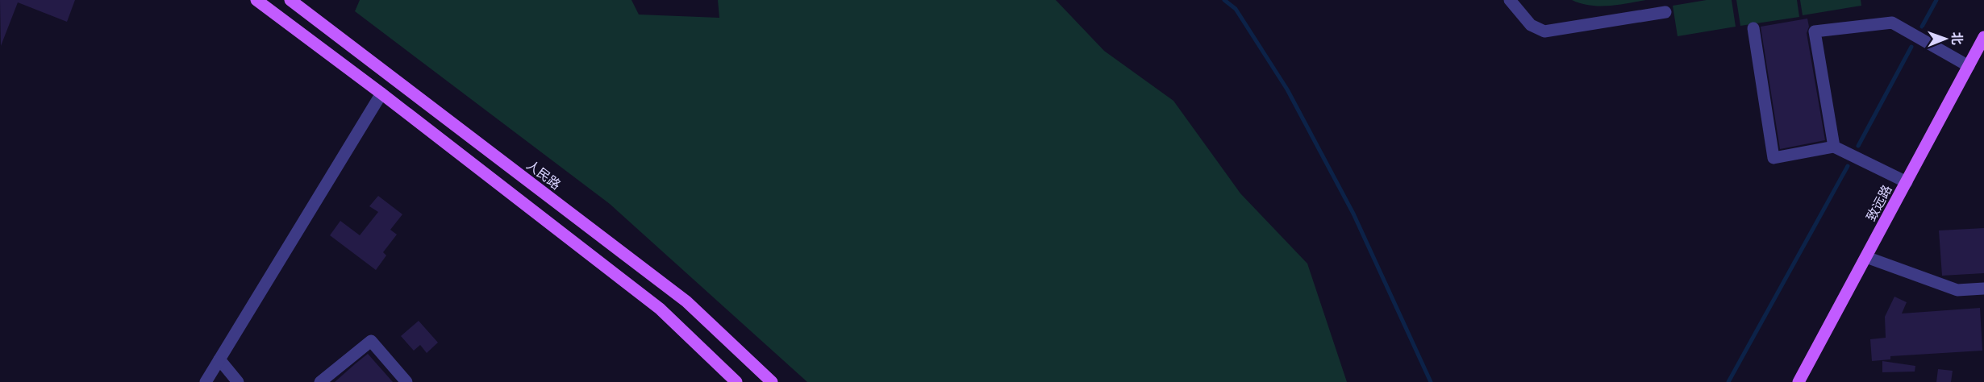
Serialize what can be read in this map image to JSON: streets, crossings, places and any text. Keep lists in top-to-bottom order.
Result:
{
  "streets": {
    "main road": ["人民路", "致远路"]
  },
  "north": "right"
}
